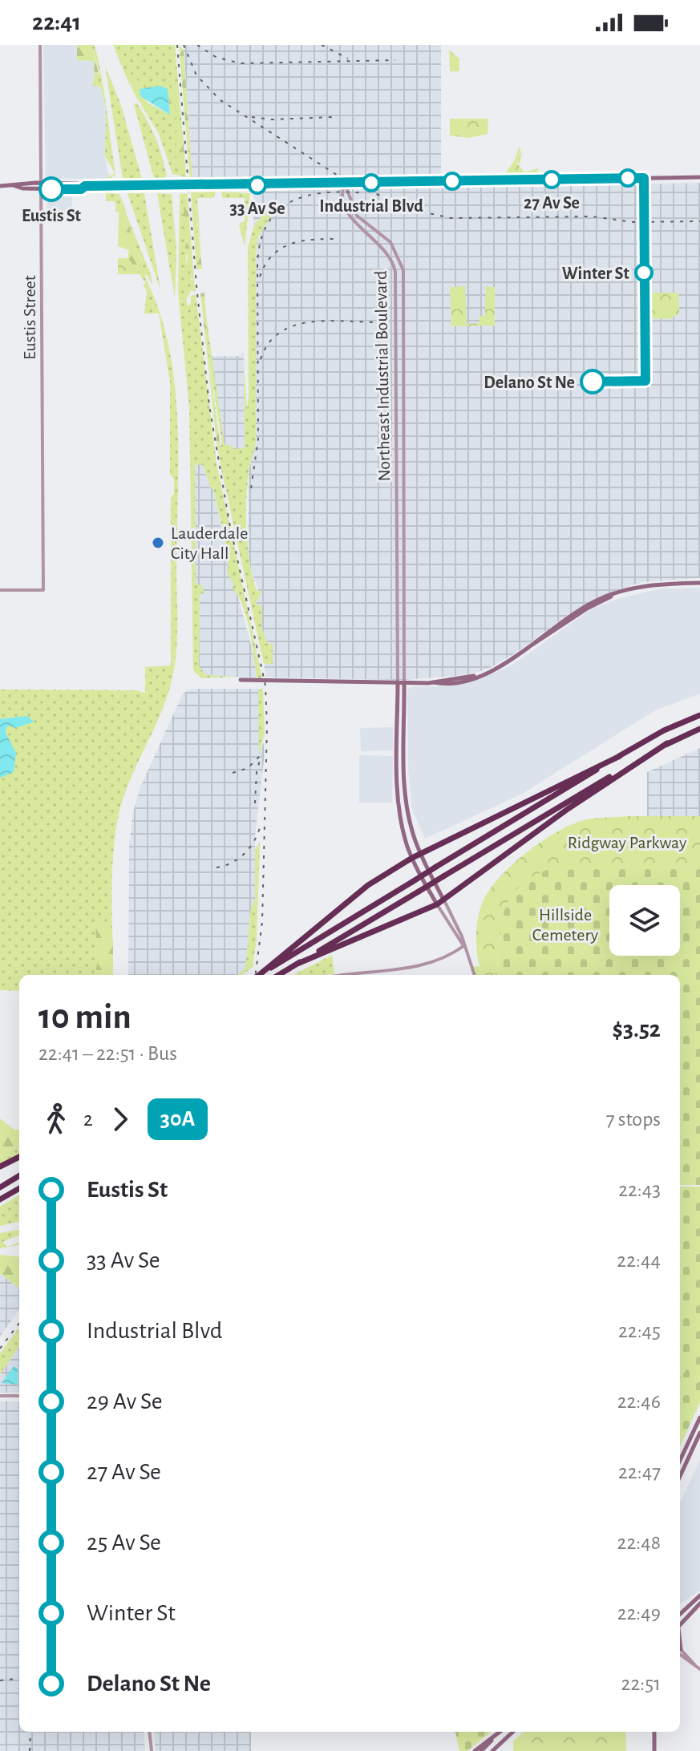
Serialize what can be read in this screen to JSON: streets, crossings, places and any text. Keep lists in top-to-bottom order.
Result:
{
  "streets": {
    "main road": ["Northeast Industrial Boulevard"],
    "street": ["Eustis Street"]
  },
  "parks": ["Ridgway Parkway", "Hillside Cemetery"],
  "places": [
    "27 Av Se",
    "Industrial Blvd",
    "33 Av Se",
    "Eustis St",
    "Winter St",
    "Delano St Ne",
    "Lauderdale City Hall"
  ],
  "lines": ["bus line 30A"],
  "page": {
    "status": "22:41",
    "heading": ["10 min", "22:41 – 22:51 · Bus", "$3.52"],
    "legs": ["2", "30A", "7 stops"],
    "list": [
      {
        "name": "Eustis St",
        "value": "22:43"
      },
      {
        "name": "33 Av Se",
        "value": "22:44"
      },
      {
        "name": "Industrial Blvd",
        "value": "22:45"
      },
      {
        "name": "29 Av Se",
        "value": "22:46"
      },
      {
        "name": "27 Av Se",
        "value": "22:47"
      },
      {
        "name": "25 Av Se",
        "value": "22:48"
      },
      {
        "name": "Winter St",
        "value": "22:49"
      },
      {
        "name": "Delano St Ne",
        "value": "22:51"
      }
    ]
  }
}
